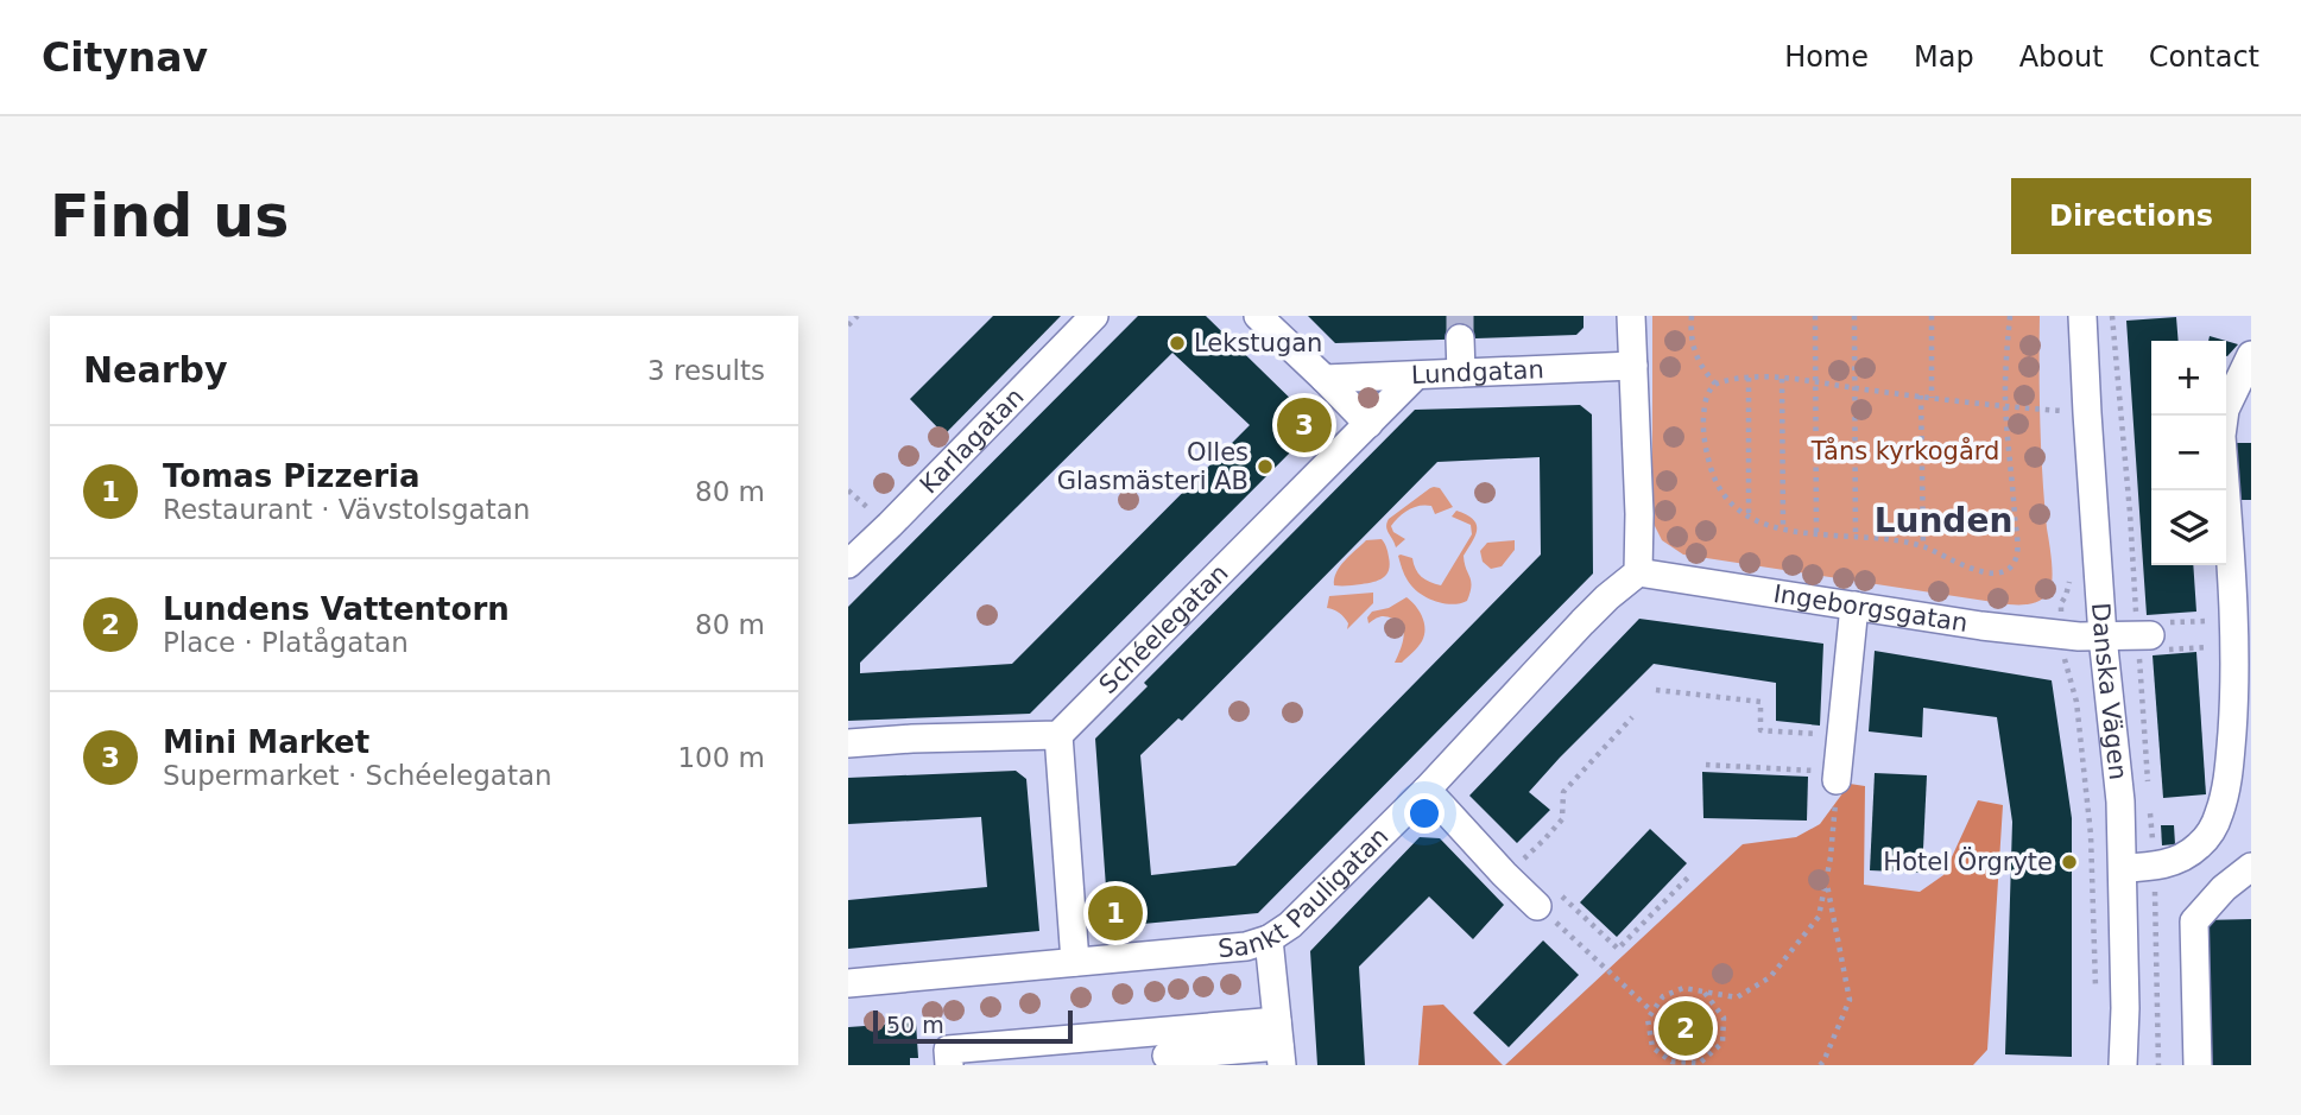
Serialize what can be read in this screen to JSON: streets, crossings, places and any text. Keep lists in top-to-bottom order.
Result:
{
  "streets": {
    "street": [
      "Lundgatan",
      "Karlagatan",
      "Ingeborgsgatan",
      "Schéelegatan",
      "Danska Vägen",
      "Sankt Pauligatan"
    ]
  },
  "crossings": [
    ["Lundgatan", "Schéelegatan"],
    ["Ingeborgsgatan", "Danska Vägen"],
    ["Ingeborgsgatan", "Sankt Pauligatan"]
  ],
  "districts": ["Lunden"],
  "parks": ["Tåns kyrkogård"],
  "places": ["Lekstugan", "Olles Glasmästeri AB", "Hotel Örgryte"],
  "scale_bar": "50 m",
  "page": {
    "header": "Citynav",
    "nav": [
      "Home",
      "Map",
      "About",
      "Contact"
    ],
    "buttons": "Directions",
    "title": "Find us",
    "heading": ["Nearby", "3 results"],
    "map_buttons": ["+", "−"],
    "pins": ["3", "1", "2"],
    "list": [
      {
        "mark": "1",
        "name": "Tomas Pizzeria",
        "note": "Restaurant · Vävstolsgatan",
        "value": "80 m"
      },
      {
        "mark": "2",
        "name": "Lundens Vattentorn",
        "note": "Place · Platågatan",
        "value": "80 m"
      },
      {
        "mark": "3",
        "name": "Mini Market",
        "note": "Supermarket · Schéelegatan",
        "value": "100 m"
      }
    ],
    "scale": "50 m"
  }
}
